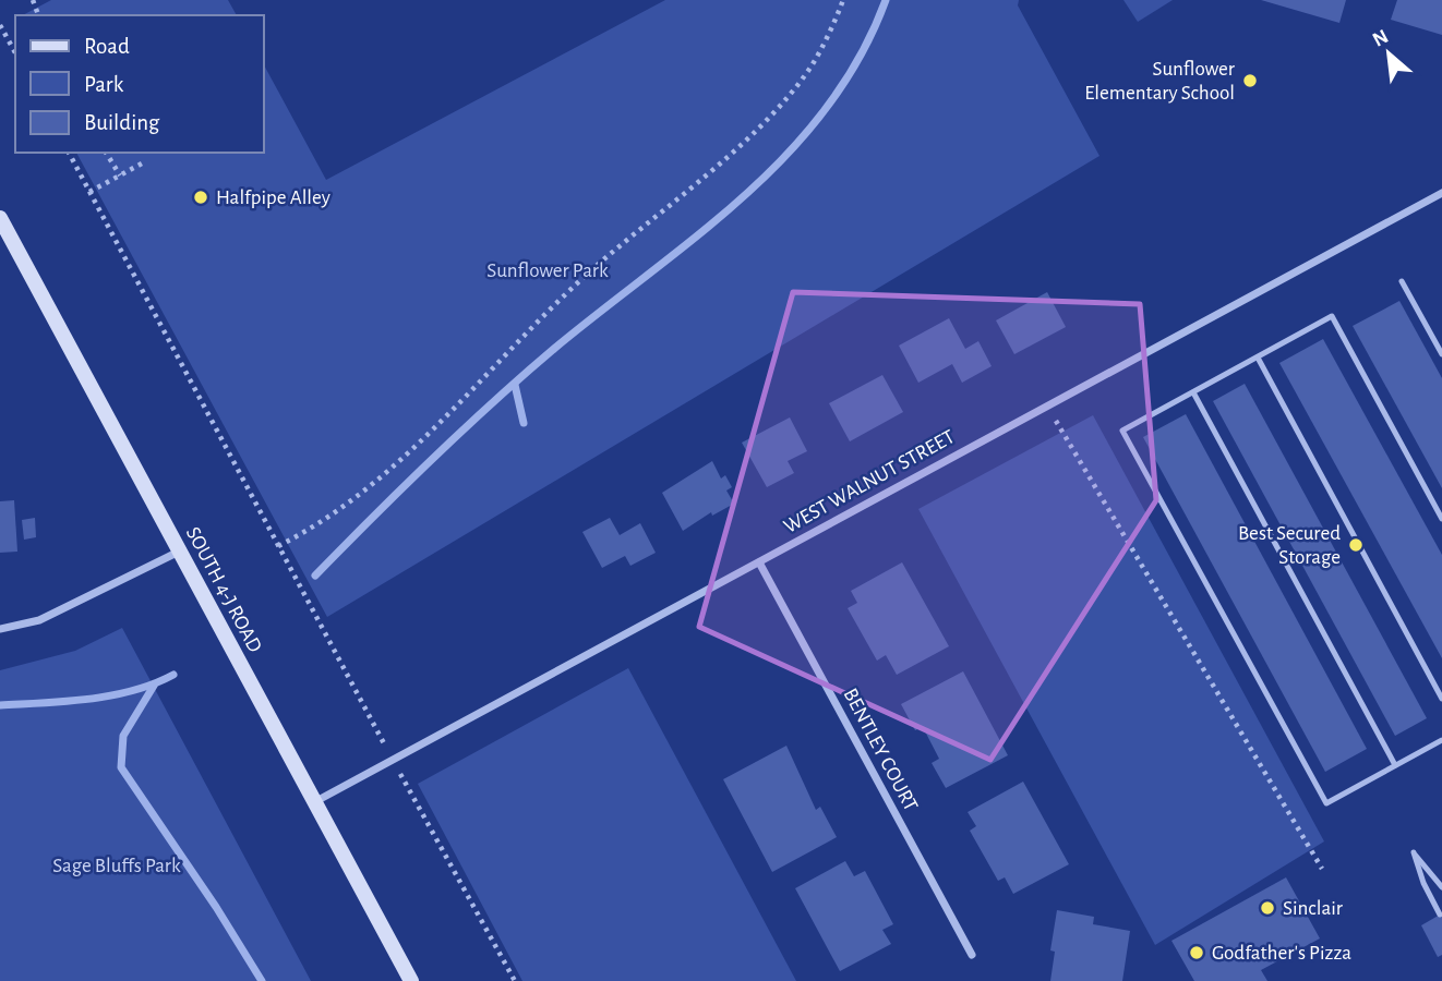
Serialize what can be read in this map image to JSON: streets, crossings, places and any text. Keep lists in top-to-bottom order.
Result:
{
  "streets": {
    "main road": ["SOUTH 4-J ROAD"],
    "street": ["WEST WALNUT STREET", "BENTLEY COURT"]
  },
  "crossings": [
    ["WEST WALNUT STREET", "SOUTH 4-J ROAD"],
    ["WEST WALNUT STREET", "BENTLEY COURT"]
  ],
  "parks": ["Sunflower Park", "Sage Bluffs Park"],
  "places": [
    "Sunflower Elementary School",
    "Halfpipe Alley",
    "Best Secured Storage",
    "Sinclair",
    "Godfather's Pizza"
  ],
  "legend": ["Road", "Park", "Building"],
  "north": "top left"
}
